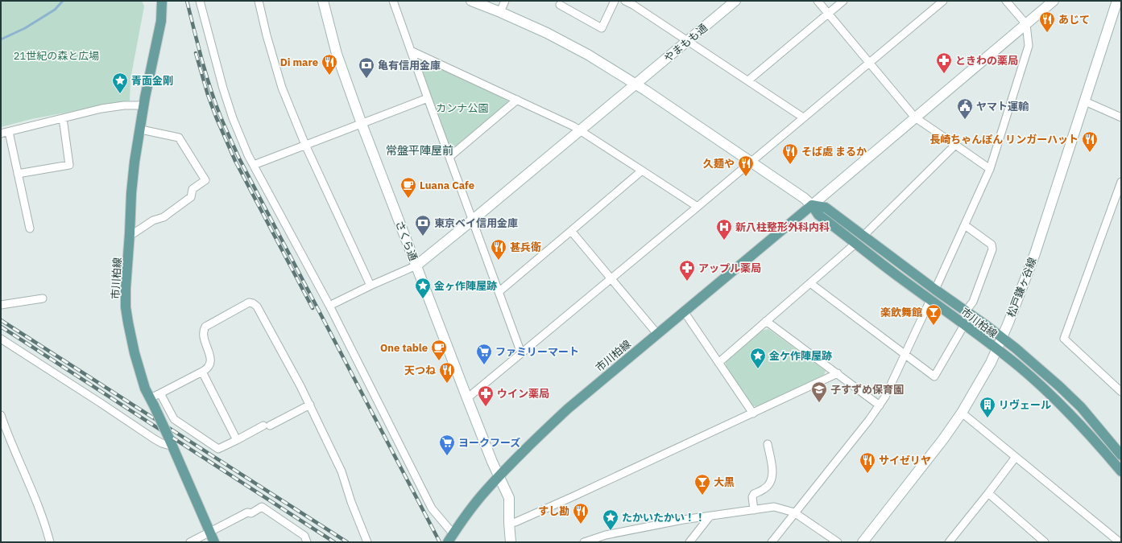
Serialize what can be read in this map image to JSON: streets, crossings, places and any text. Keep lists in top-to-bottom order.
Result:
{
  "streets": {
    "main road": ["市川柏線"],
    "street": ["やまもも通", "さくら通", "松戸鎌ヶ谷線"]
  },
  "crossings": [
    ["やまもも通", "さくら通"],
    ["さくら通", "市川柏線"],
    ["市川柏線", "松戸鎌ヶ谷線"]
  ],
  "districts": ["常盤平陣屋前"],
  "parks": ["21世紀の森と広場", "カンナ公園"],
  "places": {
    "restaurant": [
      "あじて",
      "Di mare",
      "長崎ちゃんぽん リンガーハット",
      "そば處 まるか",
      "久麺や",
      "甚兵衛",
      "天つね",
      "サイゼリヤ",
      "すし勘"
    ],
    "pharmacy": ["ときわの薬局", "アップル薬局", "ウイン薬局"],
    "bank": ["亀有信用金庫", "東京ベイ信用金庫"],
    "place": [
      "青面金剛",
      "金ヶ作陣屋跡",
      "金ケ作陣屋跡",
      "たかいたかい！！"
    ],
    "public building": ["ヤマト運輸"],
    "cafe": ["Luana Cafe", "One table"],
    "hospital": ["新八柱整形外科内科"],
    "bar": ["楽飲舞館", "大黒"],
    "supermarket": ["ファミリーマート", "ヨークフーズ"],
    "school or university": ["子すずめ保育園"],
    "building": ["リヴェール"]
  }
}
